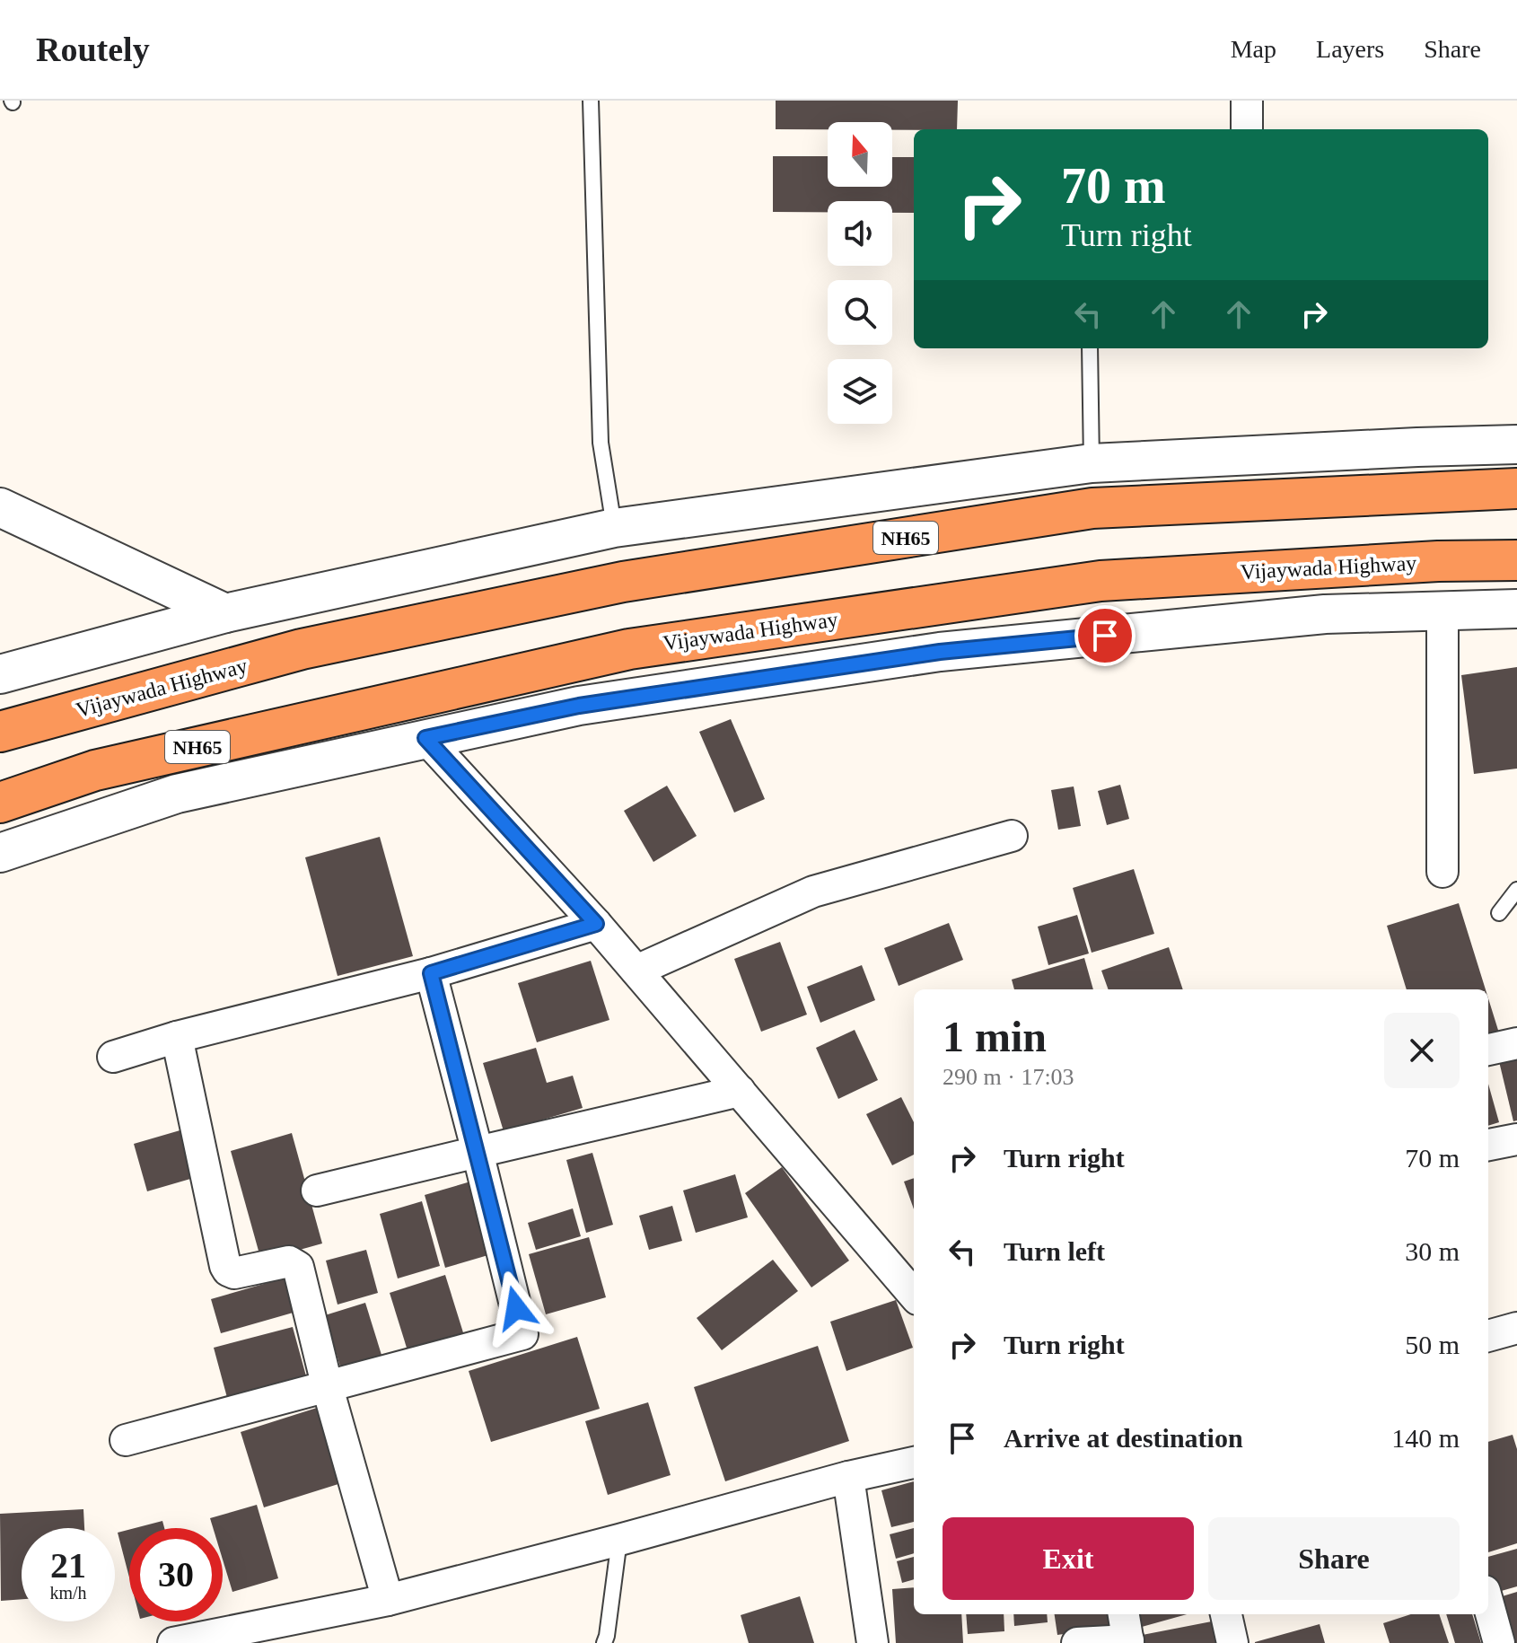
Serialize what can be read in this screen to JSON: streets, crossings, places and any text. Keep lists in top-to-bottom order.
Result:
{
  "streets": {
    "highway": ["NH65", "Vijaywada Highway"]
  },
  "north": "top",
  "page": {
    "header": "Routely",
    "nav": ["Map", "Layers", "Share"],
    "turn": ["70 m", "Turn right"],
    "heading": ["1 min", "290 m · 17:03"],
    "list": [
      {
        "name": "Turn right",
        "value": "70 m"
      },
      {
        "name": "Turn left",
        "value": "30 m"
      },
      {
        "name": "Turn right",
        "value": "50 m"
      },
      {
        "name": "Arrive at destination",
        "value": "140 m"
      }
    ],
    "buttons": ["Exit", "Share"],
    "speed": "21 km/h",
    "limit": "30"
  }
}
